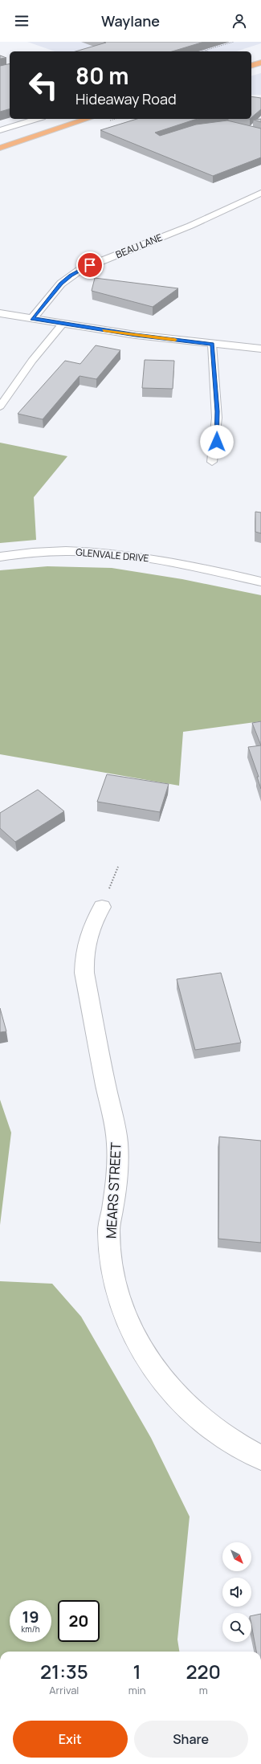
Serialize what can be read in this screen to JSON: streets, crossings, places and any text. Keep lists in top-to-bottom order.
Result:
{
  "streets": {
    "street": ["BEAU LANE", "GLENVALE DRIVE", "MEARS STREET"]
  },
  "north": "bottom right",
  "page": {
    "header": "Waylane",
    "turn": ["80 m", "Hideaway Road"],
    "speed": "19 km/h",
    "limit": "20",
    "eta": [
      "21:35",
      "Arrival",
      "1",
      "min",
      "220",
      "m"
    ],
    "buttons": ["Exit", "Share"]
  }
}
